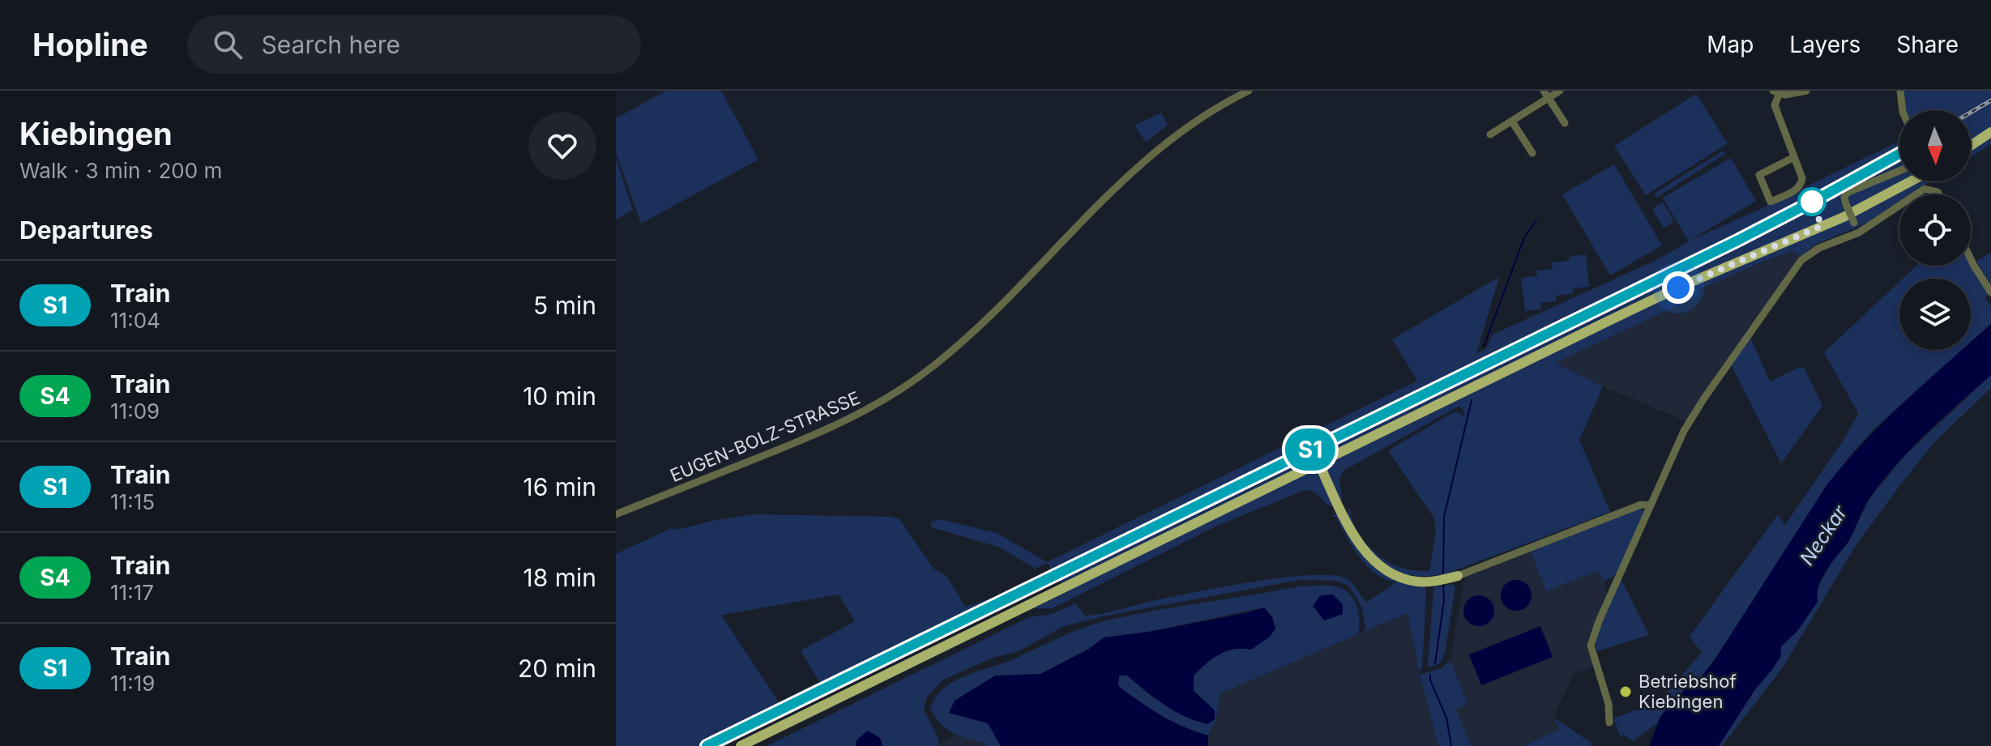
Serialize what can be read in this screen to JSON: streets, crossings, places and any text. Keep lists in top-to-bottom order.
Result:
{
  "streets": {
    "street": ["EUGEN-BOLZ-STRASSE"]
  },
  "water": ["Neckar"],
  "places": ["Betriebshof Kiebingen"],
  "north": "bottom",
  "page": {
    "header": "Hopline",
    "search": "Search here",
    "nav": ["Map", "Layers", "Share"],
    "heading": [
      ["Kiebingen", "Walk · 3 min · 200 m"],
      "Departures"
    ],
    "on_map": "S1",
    "list": [
      {
        "mark": "S1",
        "name": "Train",
        "note": "11:04",
        "value": "5 min"
      },
      {
        "mark": "S4",
        "name": "Train",
        "note": "11:09",
        "value": "10 min"
      },
      {
        "mark": "S1",
        "name": "Train",
        "note": "11:15",
        "value": "16 min"
      },
      {
        "mark": "S4",
        "name": "Train",
        "note": "11:17",
        "value": "18 min"
      },
      {
        "mark": "S1",
        "name": "Train",
        "note": "11:19",
        "value": "20 min"
      }
    ]
  }
}
